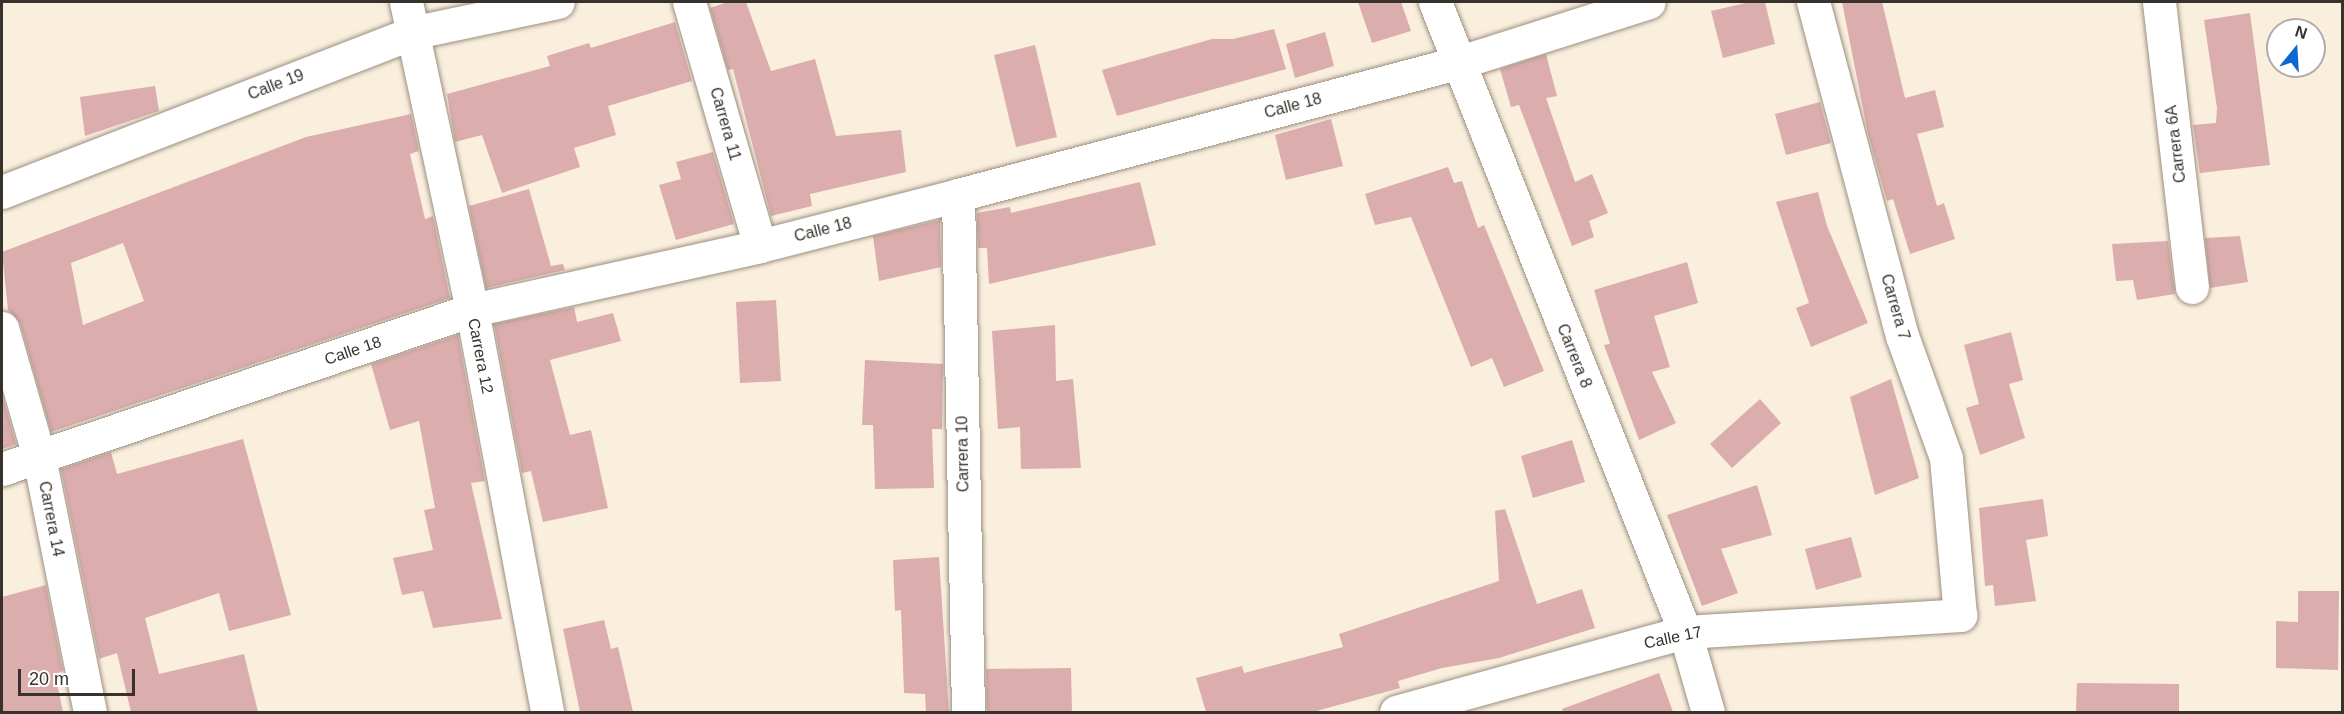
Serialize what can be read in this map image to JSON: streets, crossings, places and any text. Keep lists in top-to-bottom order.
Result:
{
  "streets": {
    "street": [
      "Calle 19",
      "Calle 18",
      "Carrera 11",
      "Carrera 6A",
      "Carrera 7",
      "Carrera 12",
      "Carrera 8",
      "Carrera 10",
      "Carrera 14",
      "Calle 17"
    ]
  },
  "crossings": [
    ["Calle 19", "Carrera 12"],
    ["Calle 18", "Carrera 11"],
    ["Calle 18", "Carrera 12"],
    ["Calle 18", "Carrera 8"],
    ["Calle 18", "Carrera 10"],
    ["Calle 18", "Carrera 14"],
    ["Carrera 7", "Calle 17"],
    ["Carrera 8", "Calle 17"]
  ],
  "scale_bar": "20 m",
  "north": "top"
}
